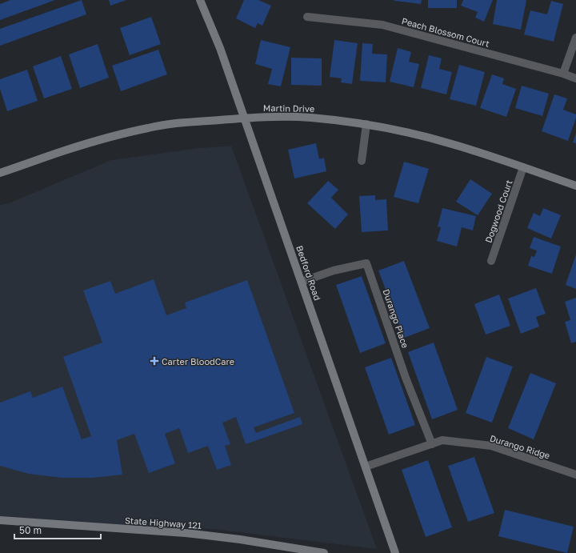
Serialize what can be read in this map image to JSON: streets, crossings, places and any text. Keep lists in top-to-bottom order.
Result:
{
  "streets": {
    "main road": ["Martin Drive", "Bedford Road", "State Highway 121"],
    "street": [
      "Peach Blossom Court",
      "Dogwood Court",
      "Durango Place",
      "Durango Ridge"
    ]
  },
  "crossings": [
    ["Martin Drive", "Dogwood Court"],
    ["Martin Drive", "Bedford Road"],
    ["Bedford Road", "Durango Place"],
    ["Bedford Road", "Durango Ridge"],
    ["Durango Place", "Durango Ridge"]
  ],
  "places": {
    "health": ["Carter BloodCare"]
  },
  "scale_bar": "50 m"
}
